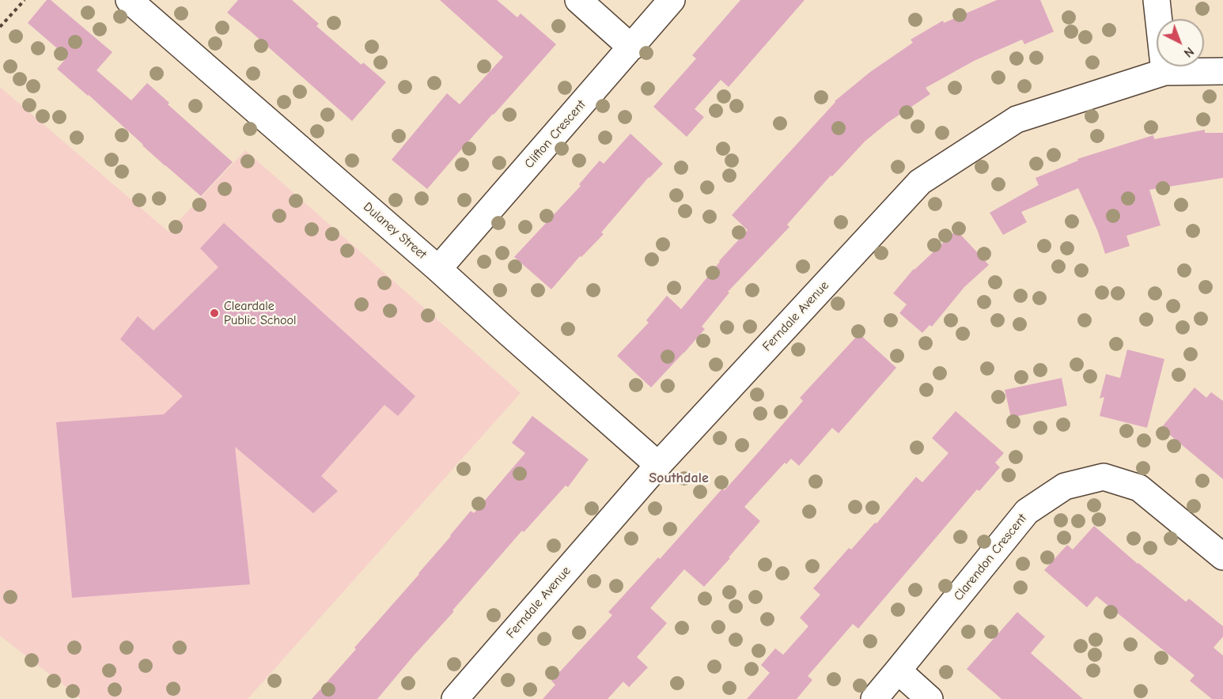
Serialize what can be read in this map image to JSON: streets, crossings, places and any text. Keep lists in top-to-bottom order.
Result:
{
  "streets": {
    "street": [
      "Clifton Crescent",
      "Dulaney Street",
      "Ferndale Avenue",
      "Clarendon Crescent"
    ]
  },
  "crossings": [
    ["Clifton Crescent", "Dulaney Street"],
    ["Dulaney Street", "Ferndale Avenue"]
  ],
  "districts": ["Southdale"],
  "places": ["Cleardale Public School"],
  "north": "bottom right"
}
